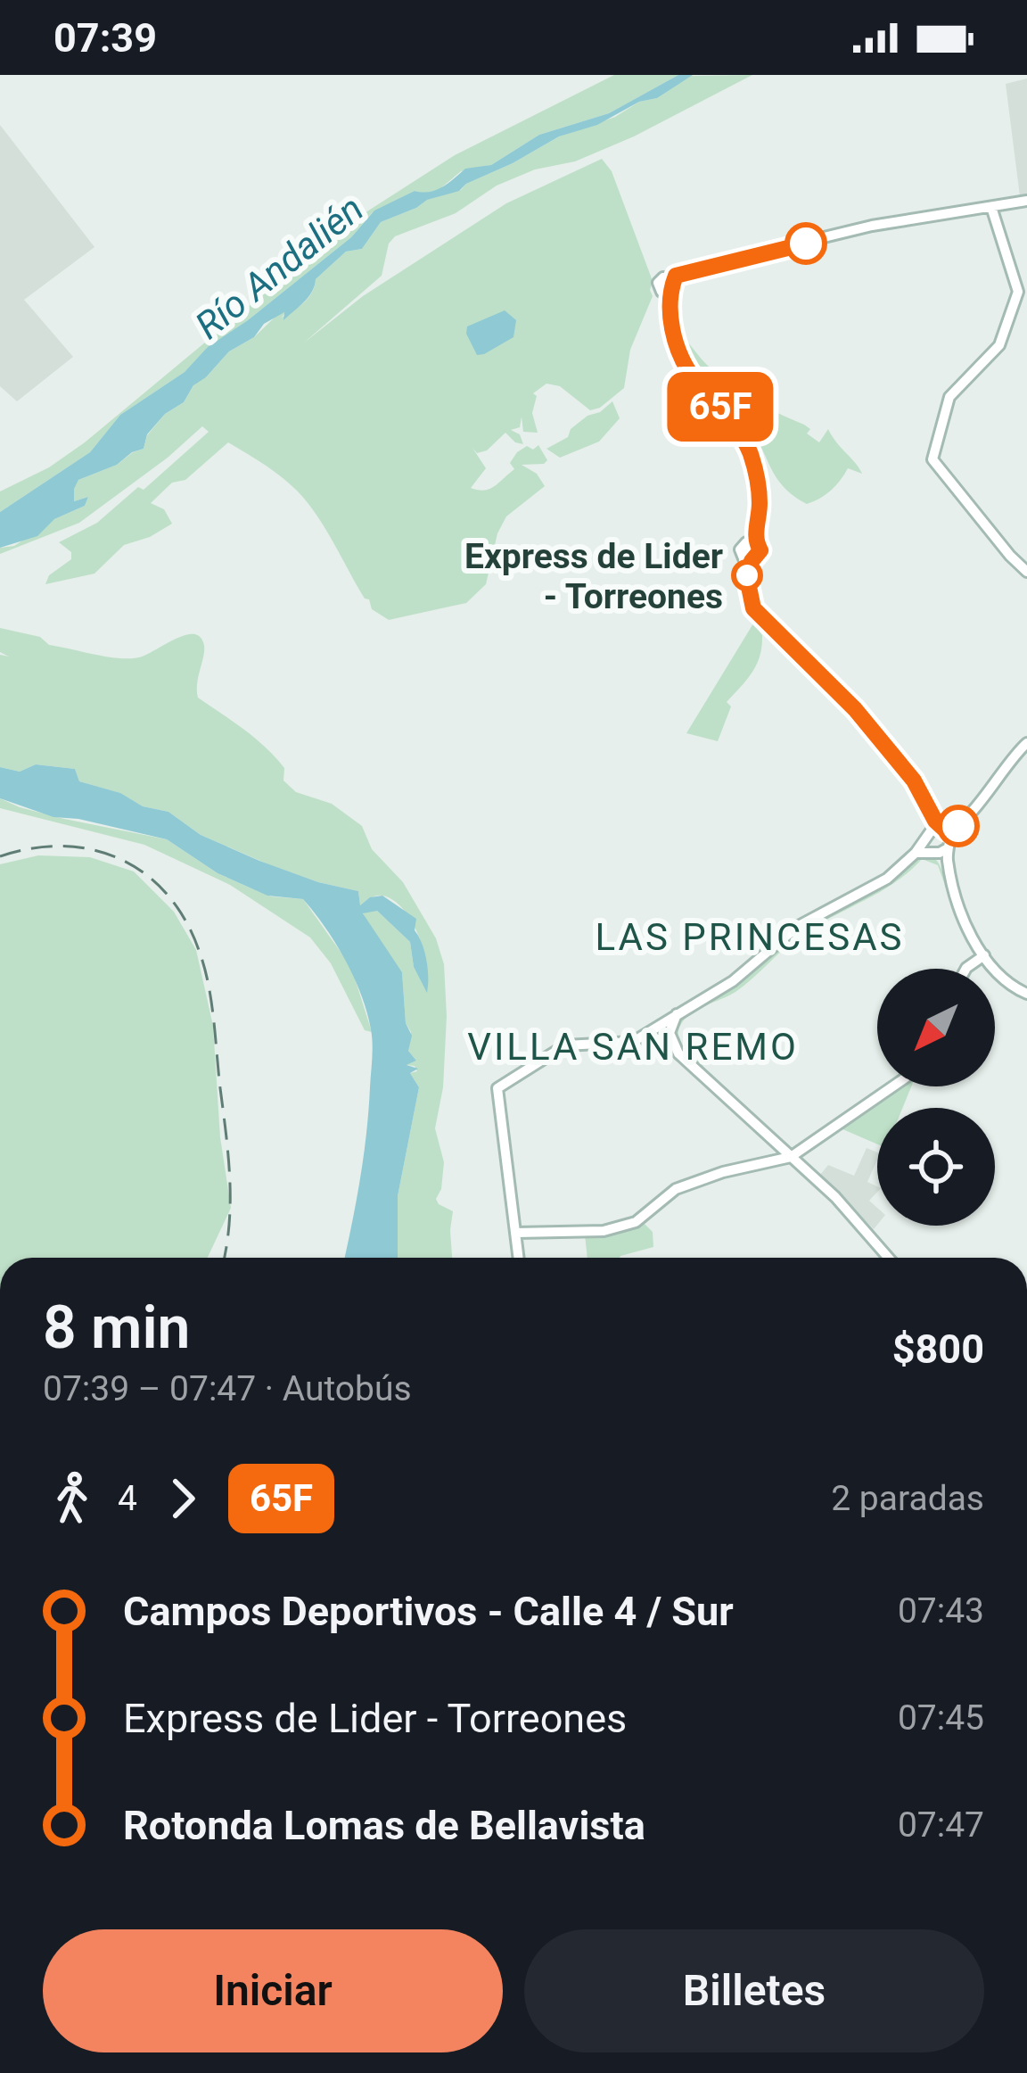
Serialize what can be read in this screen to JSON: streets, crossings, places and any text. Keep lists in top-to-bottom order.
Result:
{
  "districts": ["LAS PRINCESAS", "VILLA SAN REMO"],
  "water": ["Río Andalién"],
  "places": ["Express de Lider - Torreones"],
  "lines": ["bus line 65F"],
  "north": "bottom left",
  "page": {
    "status": "07:39",
    "on_map": "65F",
    "heading": ["8 min", "07:39 – 07:47 · Autobús", "$800"],
    "legs": ["4", "65F", "2 paradas"],
    "list": [
      {
        "name": "Campos Deportivos - Calle 4 / Sur",
        "value": "07:43"
      },
      {
        "name": "Express de Lider - Torreones",
        "value": "07:45"
      },
      {
        "name": "Rotonda Lomas de Bellavista",
        "value": "07:47"
      }
    ],
    "buttons": ["Iniciar", "Billetes"]
  }
}
